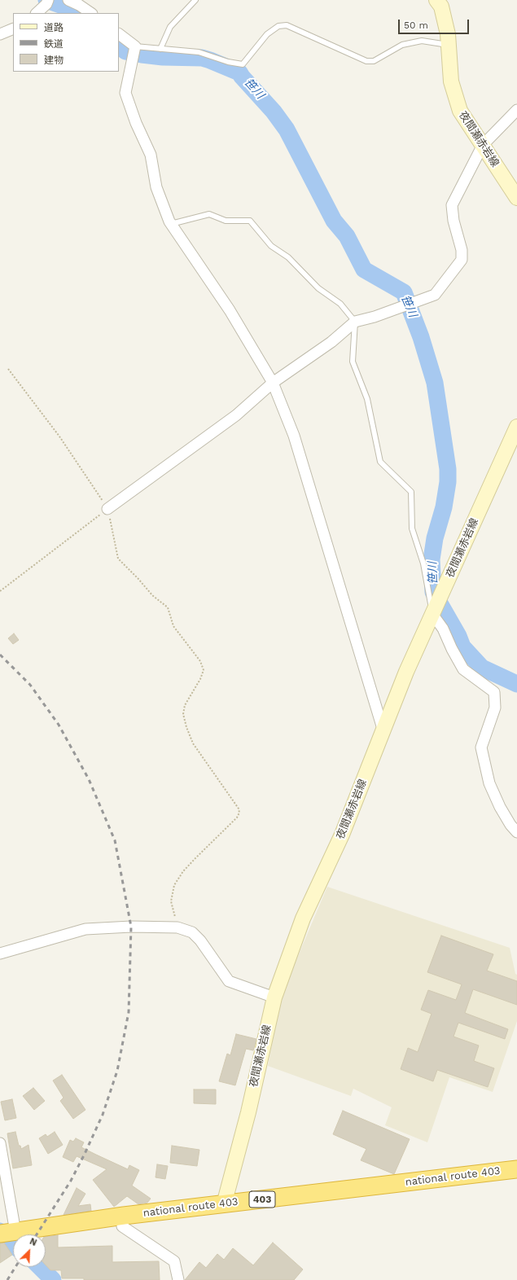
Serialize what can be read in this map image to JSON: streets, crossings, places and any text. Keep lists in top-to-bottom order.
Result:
{
  "streets": {
    "highway": ["national route 403", "403"],
    "main road": ["夜間瀬赤岩線"]
  },
  "crossings": [
    ["夜間瀬赤岩線", "national route 403"]
  ],
  "water": ["笹川"],
  "legend": ["道路", "鉄道", "建物"],
  "scale_bar": "50 m",
  "north": "top right"
}
